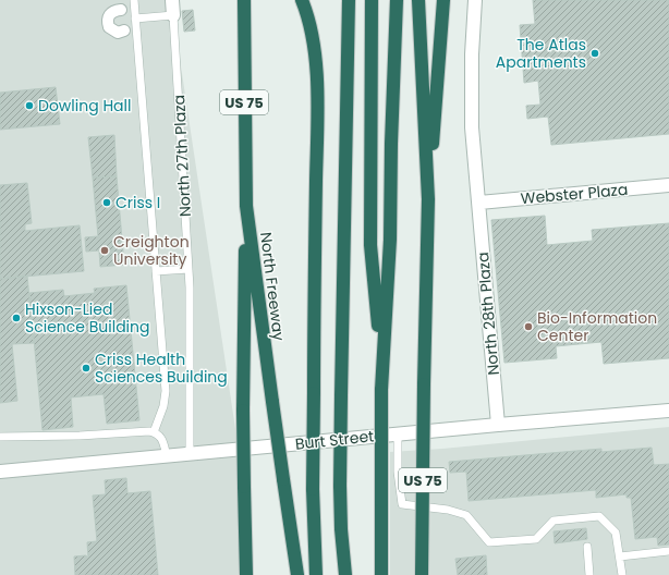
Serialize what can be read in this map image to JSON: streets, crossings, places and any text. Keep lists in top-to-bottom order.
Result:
{
  "streets": {
    "highway": ["US 75", "North Freeway"],
    "street": ["Webster Plaza", "North 28th Plaza", "Burt Street"],
    "lane": ["North 27th Plaza"]
  },
  "crossings": [
    ["North 27th Plaza", "Burt Street"],
    ["Webster Plaza", "North 28th Plaza"],
    ["North 28th Plaza", "Burt Street"]
  ],
  "places": [
    "The Atlas Apartments",
    "Dowling Hall",
    "Criss I",
    "Creighton University",
    "Hixson-Lied Science Building",
    "Bio-Information Center",
    "Criss Health Sciences Building"
  ]
}
